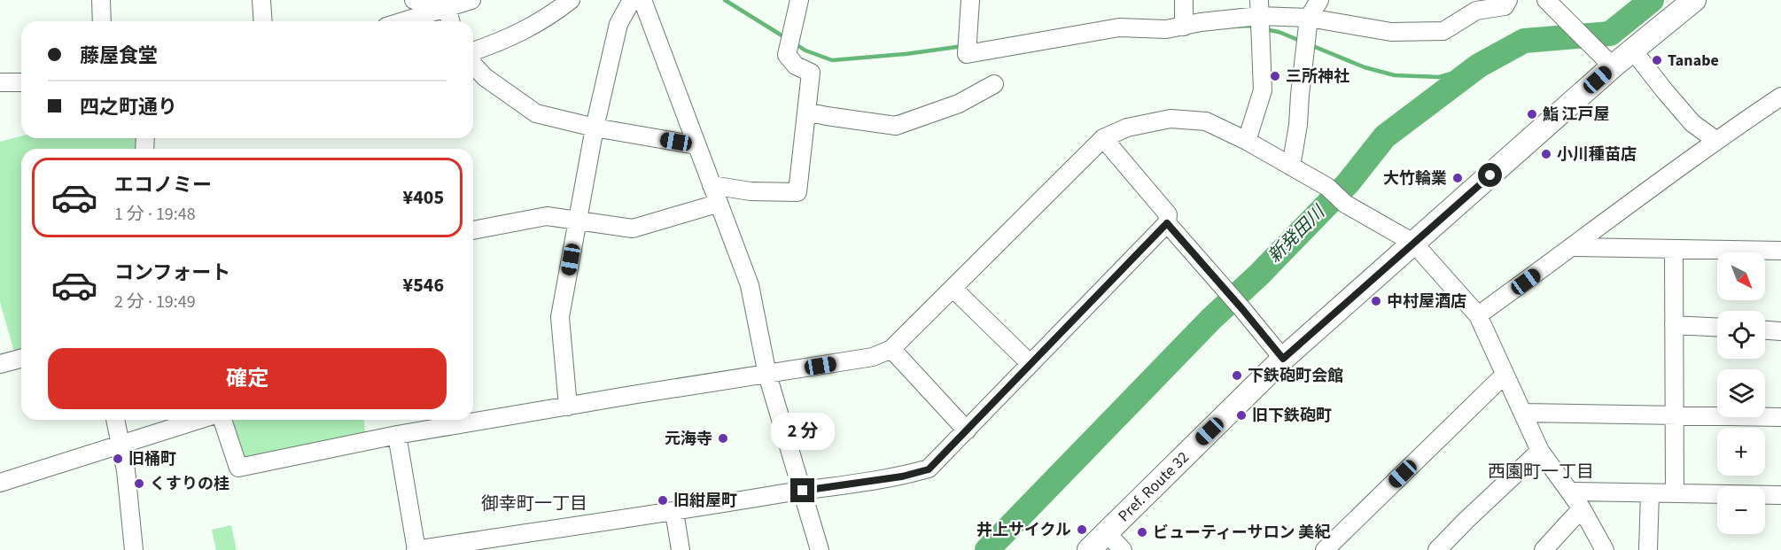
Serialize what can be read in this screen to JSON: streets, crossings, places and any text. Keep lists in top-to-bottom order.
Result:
{
  "streets": {
    "main road": ["Pref. Route 32"]
  },
  "districts": ["西園町一丁目", "御幸町一丁目"],
  "water": ["新発田川"],
  "places": [
    "Tanabe",
    "三所神社",
    "鮨 江戸屋",
    "小川種苗店",
    "大竹輪業",
    "中村屋酒店",
    "下鉄砲町会館",
    "旧下鉄砲町",
    "元海寺",
    "旧桶町",
    "くすりの桂",
    "旧紺屋町",
    "井上サイクル",
    "ビューティーサロン 美紀"
  ],
  "north": "bottom right",
  "page": {
    "banner": ["藤屋食堂", "四之町通り"],
    "list": [
      {
        "name": "エコノミー",
        "note": "1 分 · 19:48",
        "value": "¥405"
      },
      {
        "name": "コンフォート",
        "note": "2 分 · 19:49",
        "value": "¥546"
      }
    ],
    "map_buttons": ["+", "−"],
    "buttons": "確定",
    "bubble": "2 分"
  }
}
